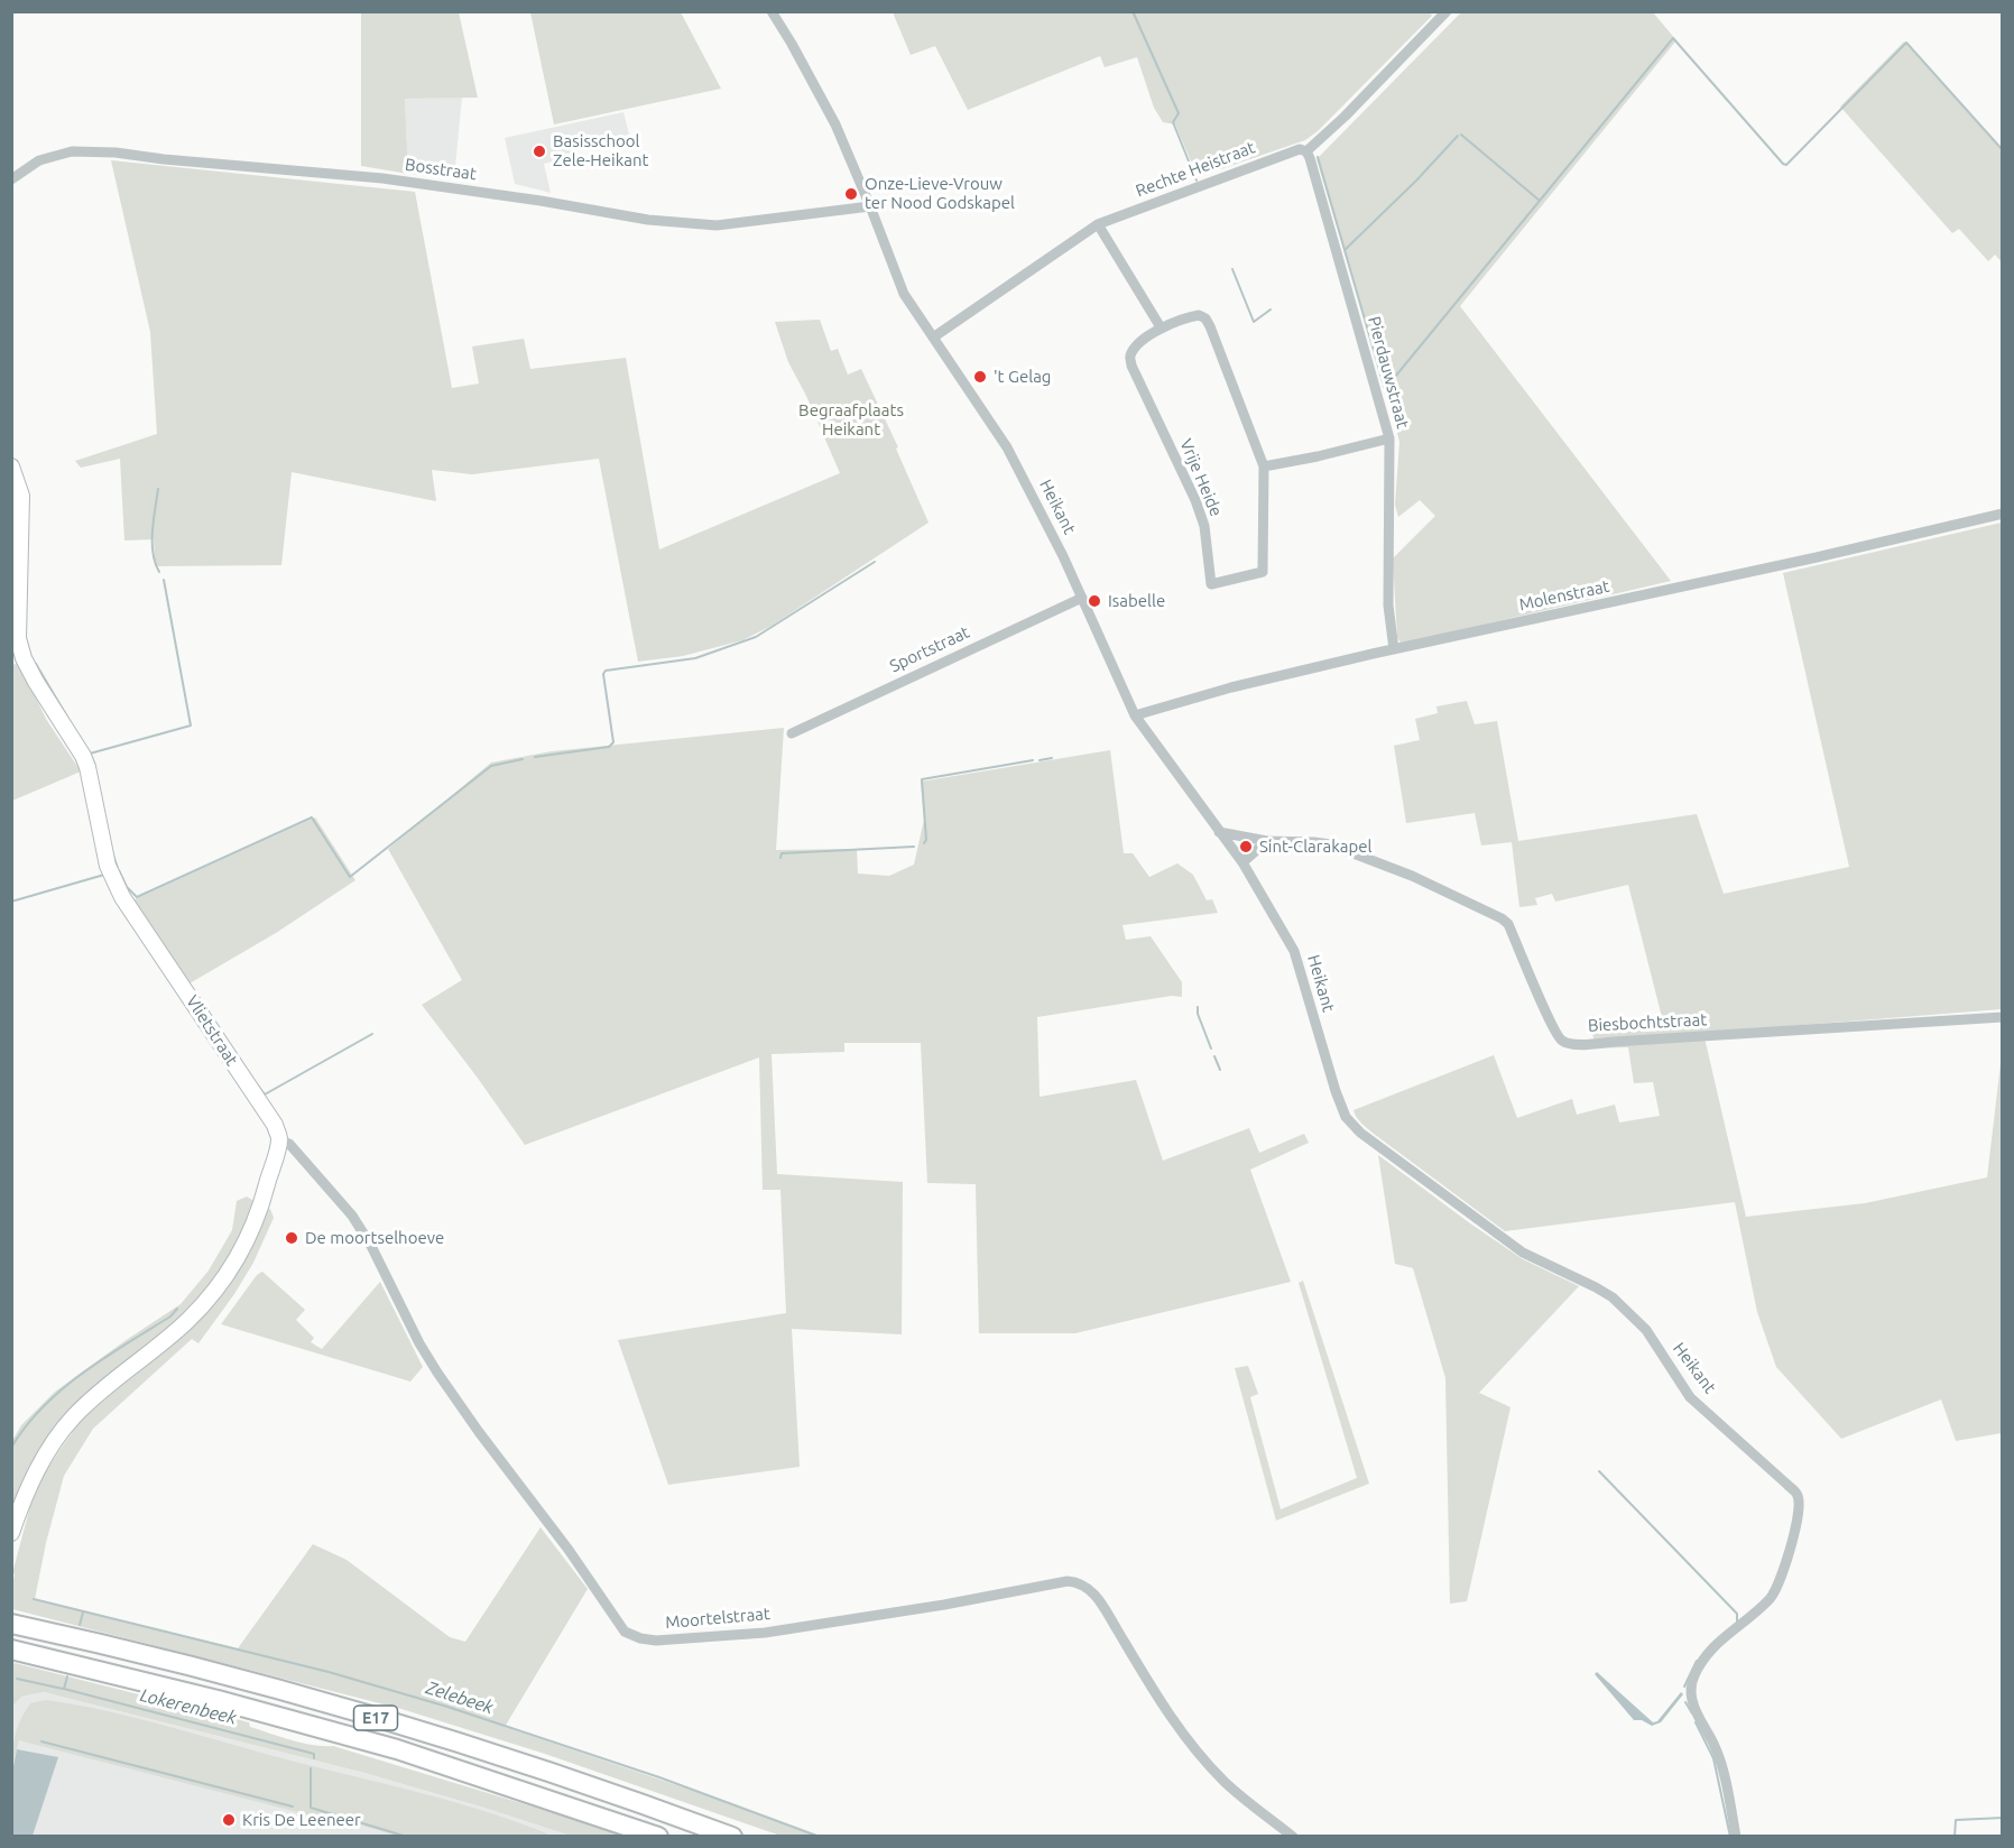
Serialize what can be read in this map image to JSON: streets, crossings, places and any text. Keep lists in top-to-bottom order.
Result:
{
  "streets": {
    "highway": ["E17"],
    "street": [
      "Bosstraat",
      "Rechte Heistraat",
      "Pierdauwstraat",
      "Vrije Heide",
      "Heikant",
      "Molenstraat",
      "Sportstraat",
      "Biesbochtstraat",
      "Vlietstraat",
      "Moortelstraat"
    ]
  },
  "crossings": [
    ["Bosstraat", "Heikant"],
    ["Rechte Heistraat", "Pierdauwstraat"],
    ["Rechte Heistraat", "Heikant"],
    ["Pierdauwstraat", "Molenstraat"],
    ["Heikant", "Molenstraat"],
    ["Heikant", "Sportstraat"],
    ["Heikant", "Biesbochtstraat"],
    ["Vlietstraat", "Moortelstraat"]
  ],
  "water": ["Zelebeek", "Lokerenbeek"],
  "parks": ["Begraafplaats Heikant"],
  "places": [
    "Basisschool Zele-Heikant",
    "Onze-Lieve-Vrouw ter Nood Godskapel",
    "'t Gelag",
    "Isabelle",
    "Sint-Clarakapel",
    "De moortselhoeve",
    "Kris De Leeneer"
  ]
}
